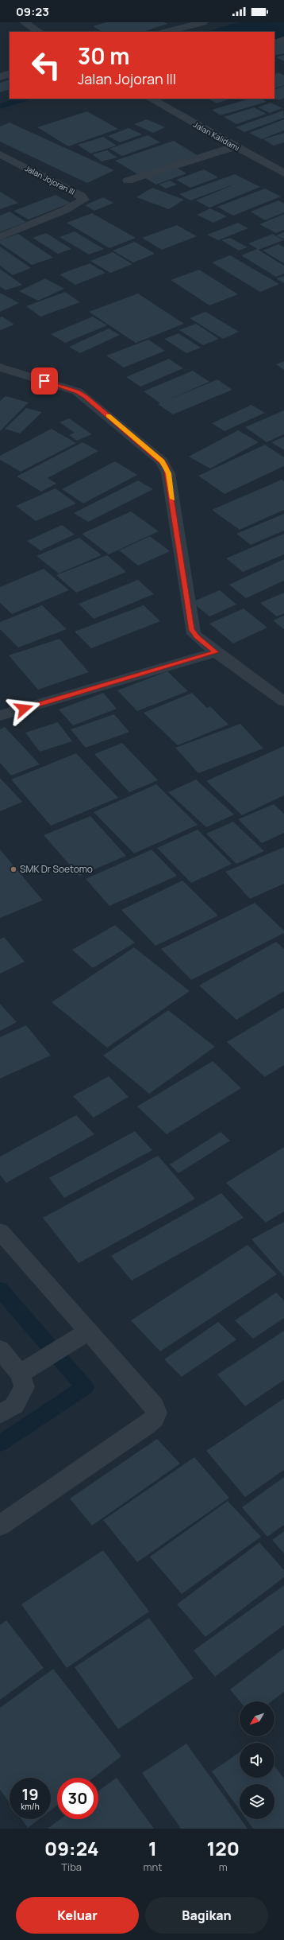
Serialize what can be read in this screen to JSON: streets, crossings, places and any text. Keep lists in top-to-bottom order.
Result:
{
  "streets": {
    "street": ["Jalan Kalidami", "Jalan Jojoran III"]
  },
  "places": ["SMK Dr Soetomo"],
  "north": "bottom left",
  "page": {
    "status": "09:23",
    "turn": ["30 m", "Jalan Jojoran III"],
    "speed": "19 km/h",
    "limit": "30",
    "eta": [
      "09:24",
      "Tiba",
      "1",
      "mnt",
      "120",
      "m"
    ],
    "buttons": ["Keluar", "Bagikan"]
  }
}
